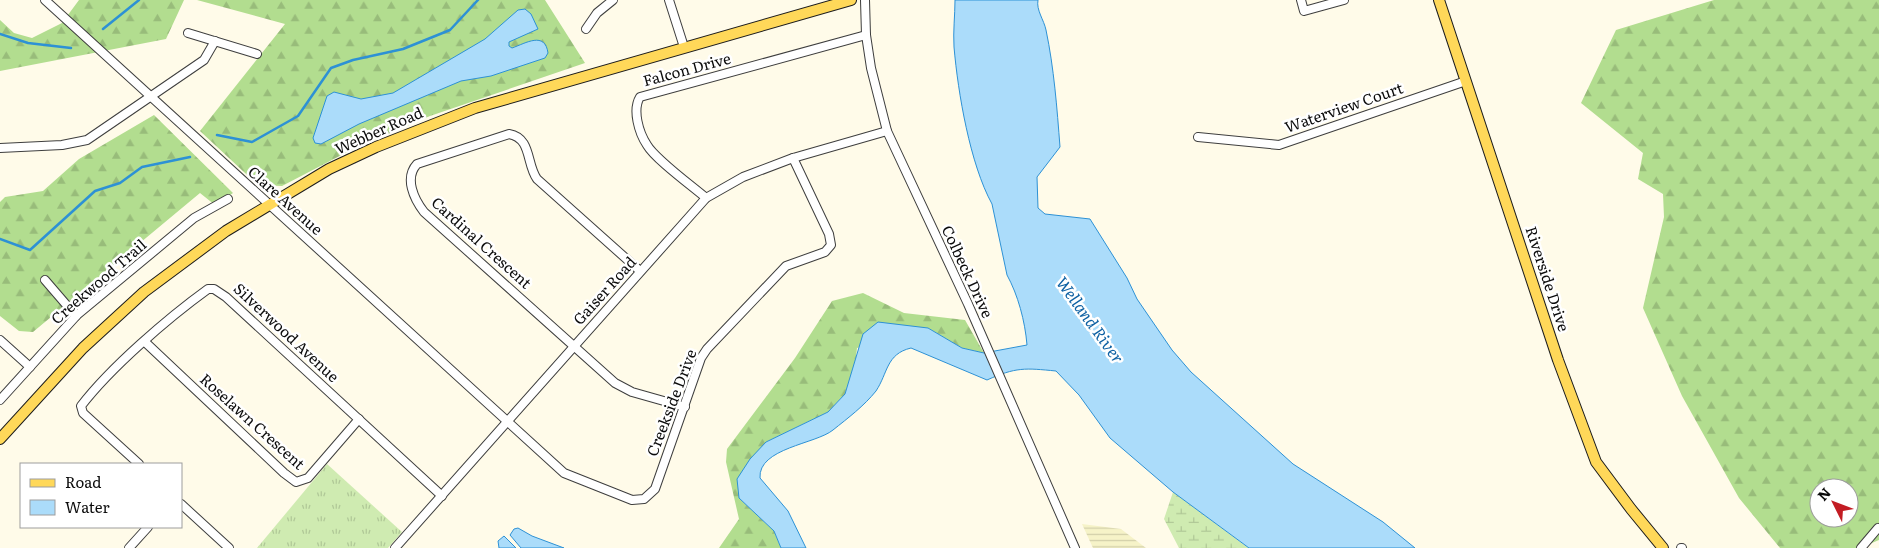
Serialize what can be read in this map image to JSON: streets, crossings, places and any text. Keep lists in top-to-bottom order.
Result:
{
  "streets": {
    "main road": ["Webber Road", "Riverside Drive"],
    "street": [
      "Falcon Drive",
      "Waterview Court",
      "Clare Avenue",
      "Cardinal Crescent",
      "Colbeck Drive",
      "Creekwood Trail",
      "Gaiser Road",
      "Silverwood Avenue",
      "Creekside Drive",
      "Roselawn Crescent"
    ]
  },
  "crossings": [
    ["Falcon Drive", "Colbeck Drive"],
    ["Falcon Drive", "Gaiser Road"],
    ["Waterview Court", "Riverside Drive"],
    ["Webber Road", "Clare Avenue"],
    ["Clare Avenue", "Gaiser Road"],
    ["Clare Avenue", "Creekside Drive"],
    ["Cardinal Crescent", "Gaiser Road"],
    ["Colbeck Drive", "Gaiser Road"],
    ["Gaiser Road", "Silverwood Avenue"],
    ["Gaiser Road", "Creekside Drive"],
    ["Silverwood Avenue", "Roselawn Crescent"]
  ],
  "water": ["Welland River"],
  "legend": ["Road", "Water"],
  "north": "top left"
}
